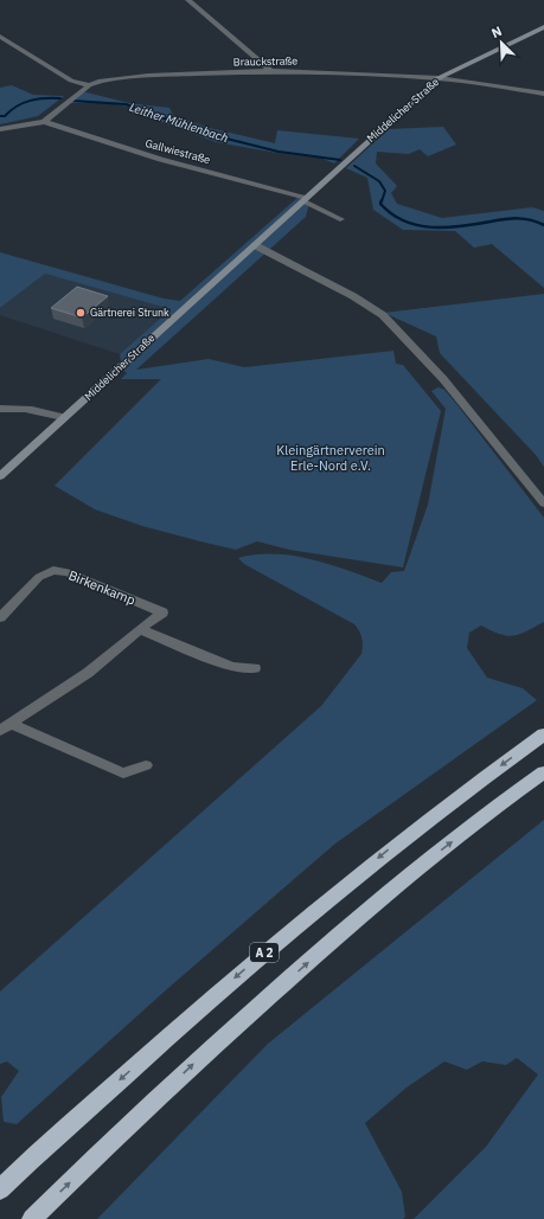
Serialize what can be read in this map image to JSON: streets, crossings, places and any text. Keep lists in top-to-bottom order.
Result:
{
  "streets": {
    "highway": ["A 2"],
    "street": [
      "Brauckstraße",
      "Middelicher Straße",
      "Gallwiestraße",
      "Birkenkamp"
    ]
  },
  "crossings": [
    ["Brauckstraße", "Middelicher Straße"],
    ["Middelicher Straße", "Gallwiestraße"]
  ],
  "water": ["Leither Mühlenbach"],
  "parks": ["Kleingärtnerverein Erle-Nord e.V."],
  "places": ["Gärtnerei Strunk"],
  "north": "top left"
}
